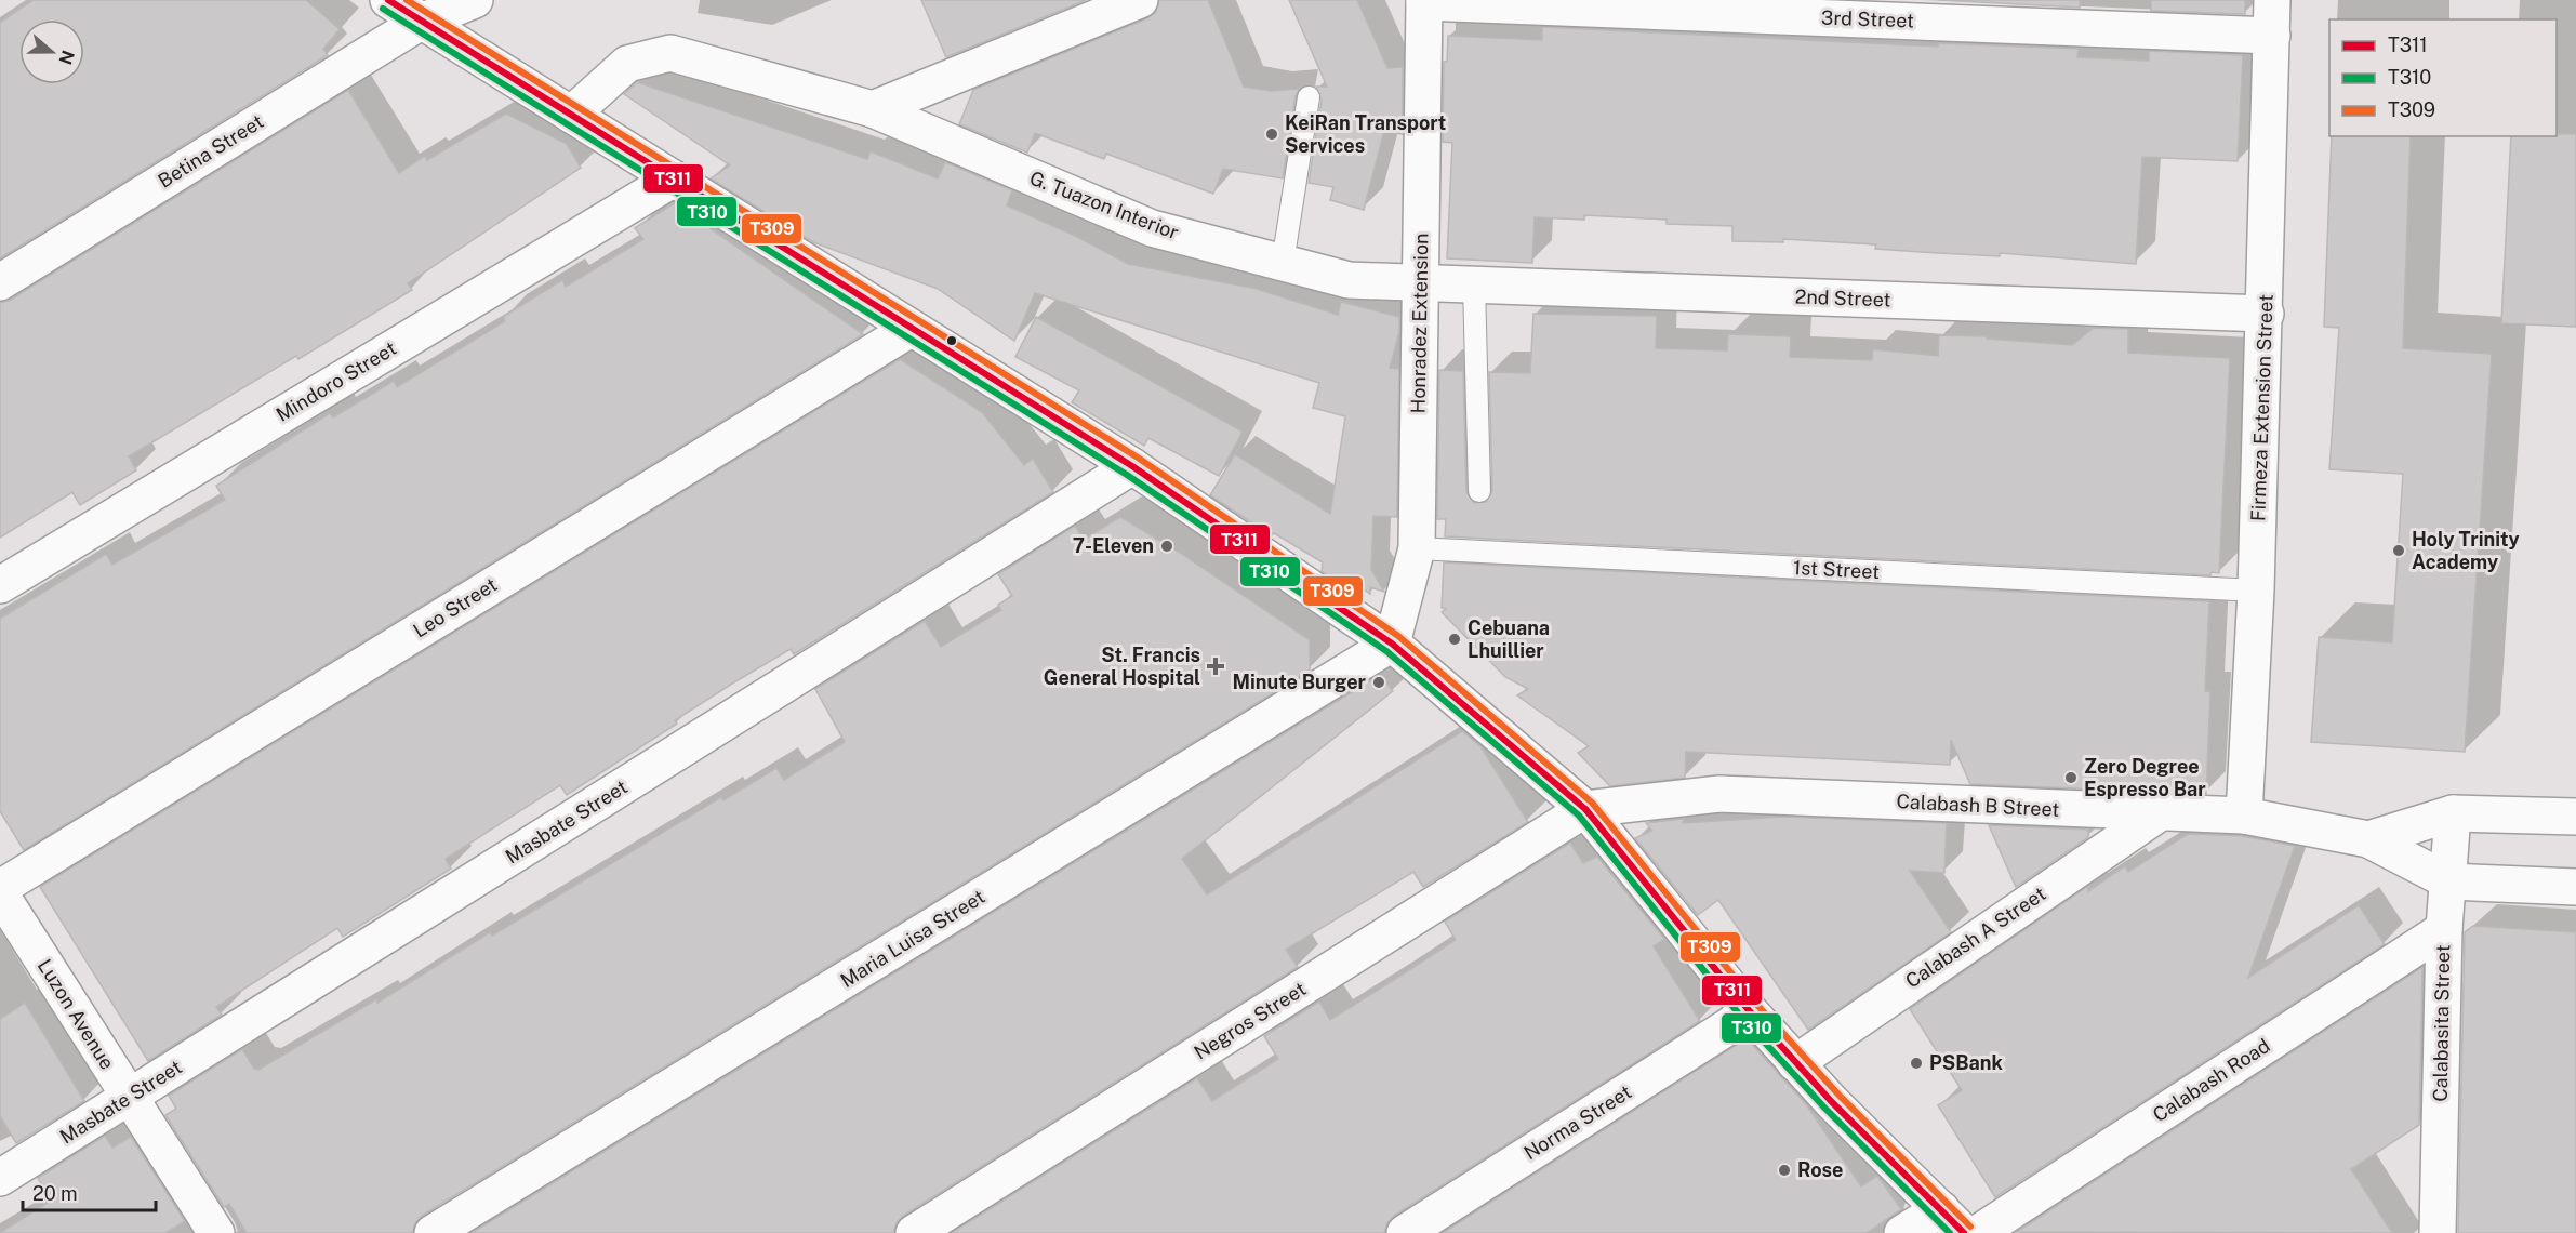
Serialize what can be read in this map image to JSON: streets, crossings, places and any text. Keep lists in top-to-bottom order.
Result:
{
  "streets": {
    "street": [
      "3rd Street",
      "Betina Street",
      "G. Tuazon Interior",
      "2nd Street",
      "Honradez Extension",
      "Mindoro Street",
      "Firmeza Extension Street",
      "Leo Street",
      "Calabash B Street",
      "Masbate Street",
      "Calabash A Street",
      "Maria Luisa Street",
      "Luzon Avenue",
      "Negros Street",
      "Calabasita Street",
      "Calabash Road",
      "Norma Street"
    ],
    "lane": ["1st Street"]
  },
  "crossings": [
    ["3rd Street", "Honradez Extension"],
    ["3rd Street", "Firmeza Extension Street"],
    ["G. Tuazon Interior", "2nd Street"],
    ["G. Tuazon Interior", "Honradez Extension"],
    ["2nd Street", "Honradez Extension"],
    ["2nd Street", "Firmeza Extension Street"],
    ["Honradez Extension", "1st Street"],
    ["Honradez Extension", "Maria Luisa Street"],
    ["Firmeza Extension Street", "1st Street"],
    ["Firmeza Extension Street", "Calabash B Street"],
    ["Calabash B Street", "Calabash A Street"],
    ["Calabash B Street", "Negros Street"],
    ["Masbate Street", "Luzon Avenue"],
    ["Calabasita Street", "Calabash Road"]
  ],
  "places": {
    "other": [
      "KeiRan Transport Services",
      "7-Eleven",
      "Holy Trinity Academy",
      "Cebuana Lhuillier",
      "Minute Burger",
      "Zero Degree Espresso Bar",
      "PSBank",
      "Rose"
    ],
    "health": ["St. Francis General Hospital"]
  },
  "lines": ["transit line T311", "transit line T309", "transit line T310"],
  "legend": ["T311", "T310", "T309"],
  "scale_bar": "20 m",
  "north": "right"
}
